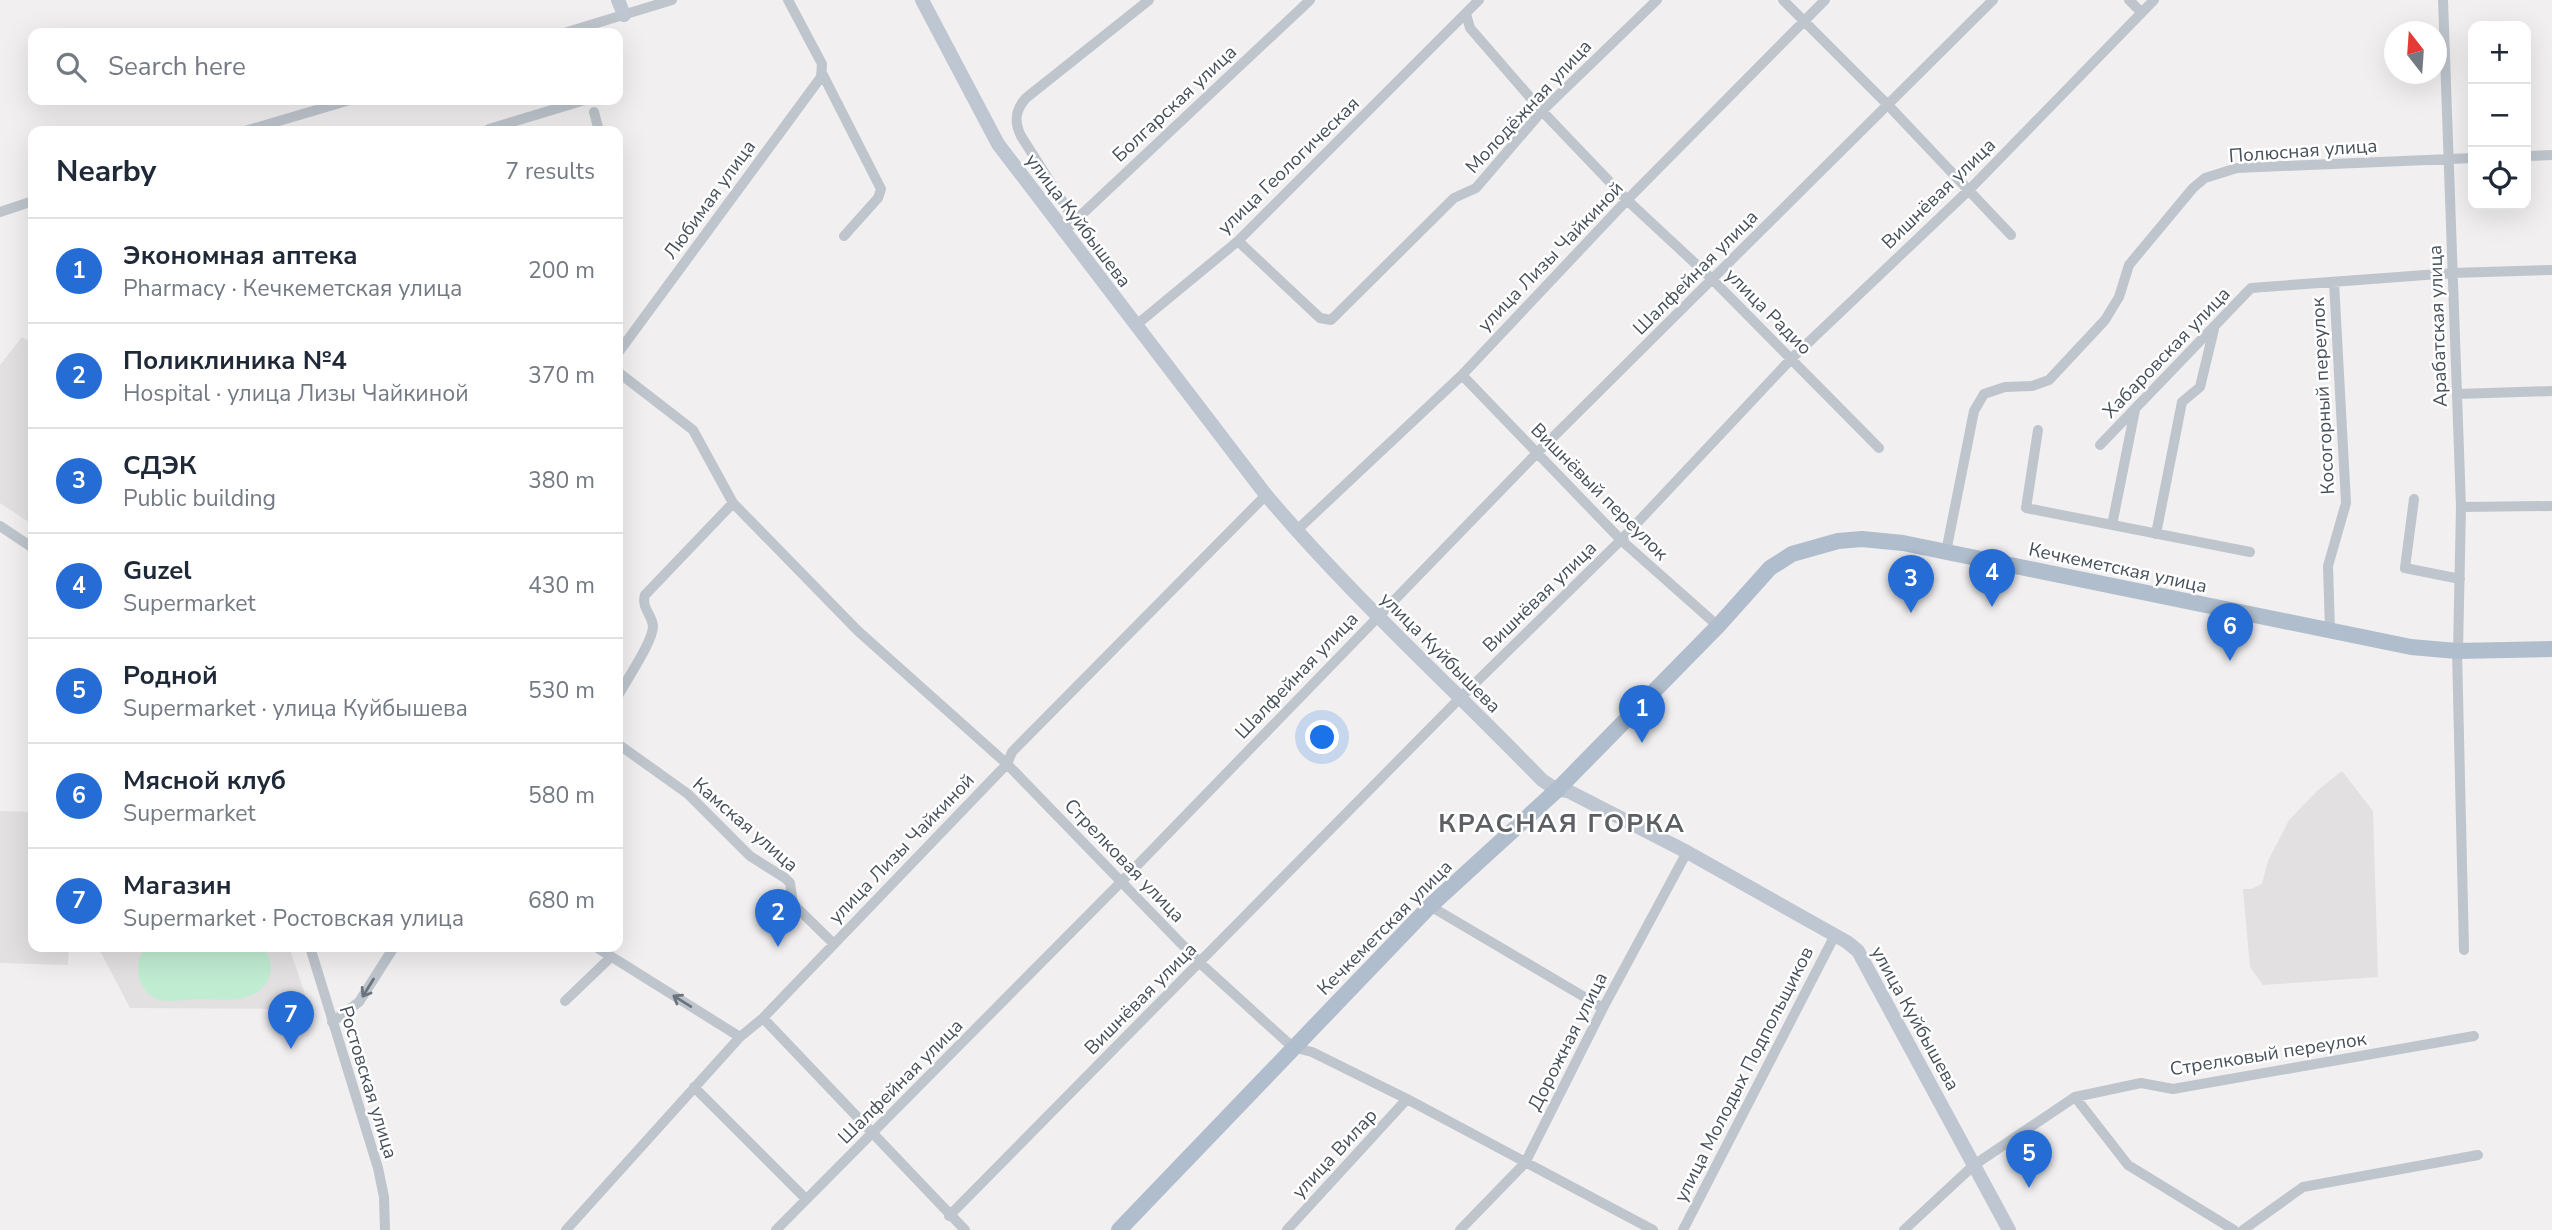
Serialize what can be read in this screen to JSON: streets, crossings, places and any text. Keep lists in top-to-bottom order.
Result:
{
  "streets": {
    "main road": ["улица Куйбышева", "Кечкеметская улица"],
    "street": [
      "Болгарская улица",
      "Молодёжная улица",
      "Полюсная улица",
      "улица Геологическая",
      "Вишнёвая улица",
      "Любимая улица",
      "улица Лизы Чайкиной",
      "Шалфейная улица",
      "улица Радио",
      "Арабатская улица",
      "Хабаровская улица",
      "Косогорный переулок",
      "Вишнёвый переулок",
      "Камская улица",
      "Стрелковая улица",
      "Дорожная улица",
      "Стрелковый переулок",
      "улица Молодых Подпольщиков",
      "Ростовская улица",
      "улица Вилар"
    ]
  },
  "crossings": [
    ["Болгарская улица", "улица Куйбышева"],
    ["Молодёжная улица", "улица Геологическая"],
    ["Молодёжная улица", "улица Радио"],
    ["Полюсная улица", "Арабатская улица"],
    ["Полюсная улица", "Кечкеметская улица"],
    ["улица Геологическая", "улица Куйбышева"],
    ["улица Геологическая", "улица Радио"],
    ["Вишнёвая улица", "улица Куйбышева"],
    ["Вишнёвая улица", "улица Радио"],
    ["Вишнёвая улица", "Вишнёвый переулок"],
    ["Вишнёвая улица", "Стрелковая улица"],
    ["улица Куйбышева", "улица Лизы Чайкиной"],
    ["улица Куйбышева", "Шалфейная улица"],
    ["улица Куйбышева", "Кечкеметская улица"],
    ["улица Куйбышева", "Дорожная улица"],
    ["улица Куйбышева", "Стрелковый переулок"],
    ["улица Куйбышева", "улица Молодых Подпольщиков"],
    ["улица Лизы Чайкиной", "улица Радио"],
    ["улица Лизы Чайкиной", "Вишнёвый переулок"],
    ["улица Лизы Чайкиной", "Камская улица"],
    ["улица Лизы Чайкиной", "Стрелковая улица"],
    ["Шалфейная улица", "улица Радио"],
    ["Шалфейная улица", "Вишнёвый переулок"],
    ["Шалфейная улица", "Стрелковая улица"],
    ["Арабатская улица", "Хабаровская улица"],
    ["Арабатская улица", "Кечкеметская улица"],
    ["Хабаровская улица", "Косогорный переулок"],
    ["Косогорный переулок", "Кечкеметская улица"],
    ["Вишнёвый переулок", "Кечкеметская улица"],
    ["Кечкеметская улица", "Стрелковая улица"],
    ["Стрелковая улица", "Дорожная улица"],
    ["Стрелковая улица", "улица Вилар"]
  ],
  "districts": ["КРАСНАЯ ГОРКА"],
  "north": "top",
  "page": {
    "map_buttons": ["+", "−"],
    "search": "Search here",
    "heading": ["Nearby", "7 results"],
    "list": [
      {
        "mark": "1",
        "name": "Экономная аптека",
        "note": "Pharmacy · Кечкеметская улица",
        "value": "200 m"
      },
      {
        "mark": "2",
        "name": "Поликлиника №4",
        "note": "Hospital · улица Лизы Чайкиной",
        "value": "370 m"
      },
      {
        "mark": "3",
        "name": "СДЭК",
        "note": "Public building",
        "value": "380 m"
      },
      {
        "mark": "4",
        "name": "Guzel",
        "note": "Supermarket",
        "value": "430 m"
      },
      {
        "mark": "5",
        "name": "Родной",
        "note": "Supermarket · улица Куйбышева",
        "value": "530 m"
      },
      {
        "mark": "6",
        "name": "Мясной клуб",
        "note": "Supermarket",
        "value": "580 m"
      },
      {
        "mark": "7",
        "name": "Магазин",
        "note": "Supermarket · Ростовская улица",
        "value": "680 m"
      }
    ],
    "pins": [
      "4",
      "3",
      "6",
      "1",
      "2",
      "7",
      "5"
    ]
  }
}
